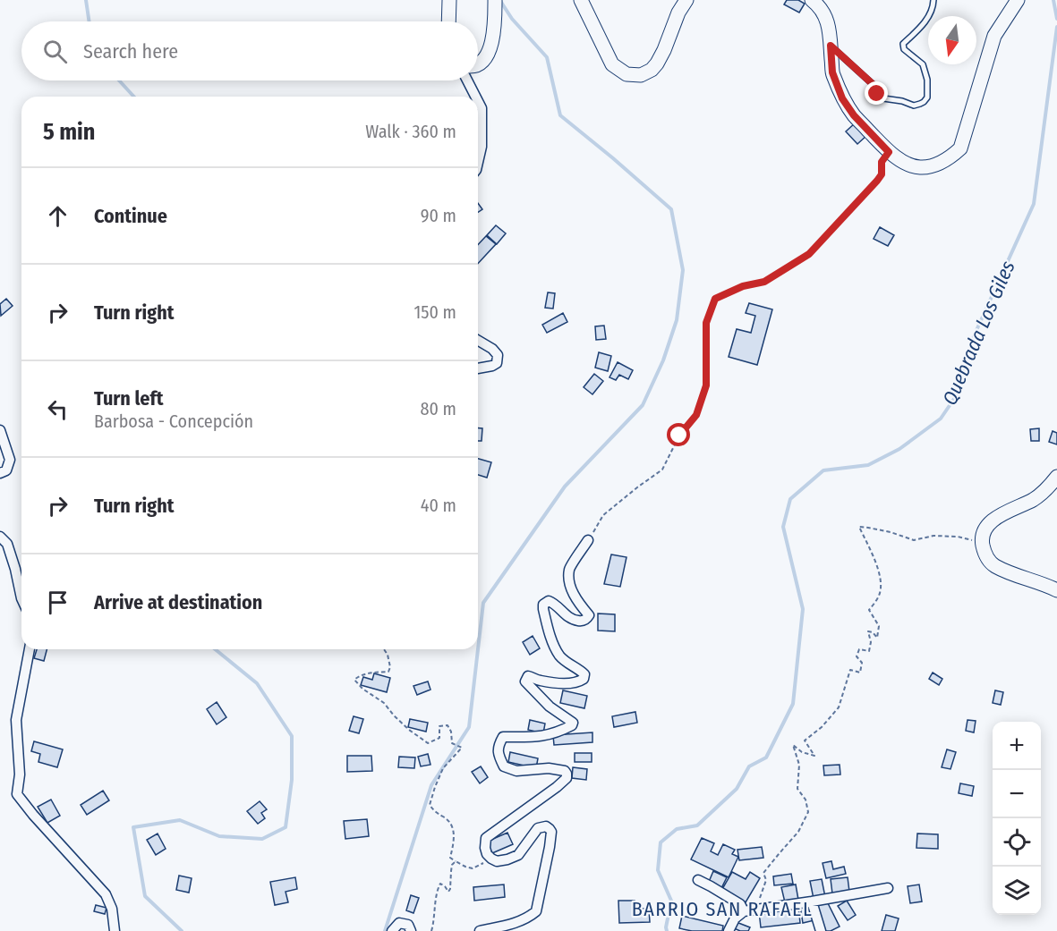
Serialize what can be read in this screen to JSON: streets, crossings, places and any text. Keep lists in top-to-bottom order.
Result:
{
  "districts": ["BARRIO SAN RAFAEL"],
  "water": ["Quebrada Los Giles"],
  "north": "bottom",
  "page": {
    "search": "Search here",
    "heading": ["5 min", "Walk · 360 m"],
    "list": [
      ["Continue", "90 m"],
      ["Turn right", "150 m"],
      ["Turn left", "Barbosa - Concepción", "80 m"],
      ["Turn right", "40 m"],
      "Arrive at destination"
    ],
    "map_buttons": ["+", "−"]
  }
}
